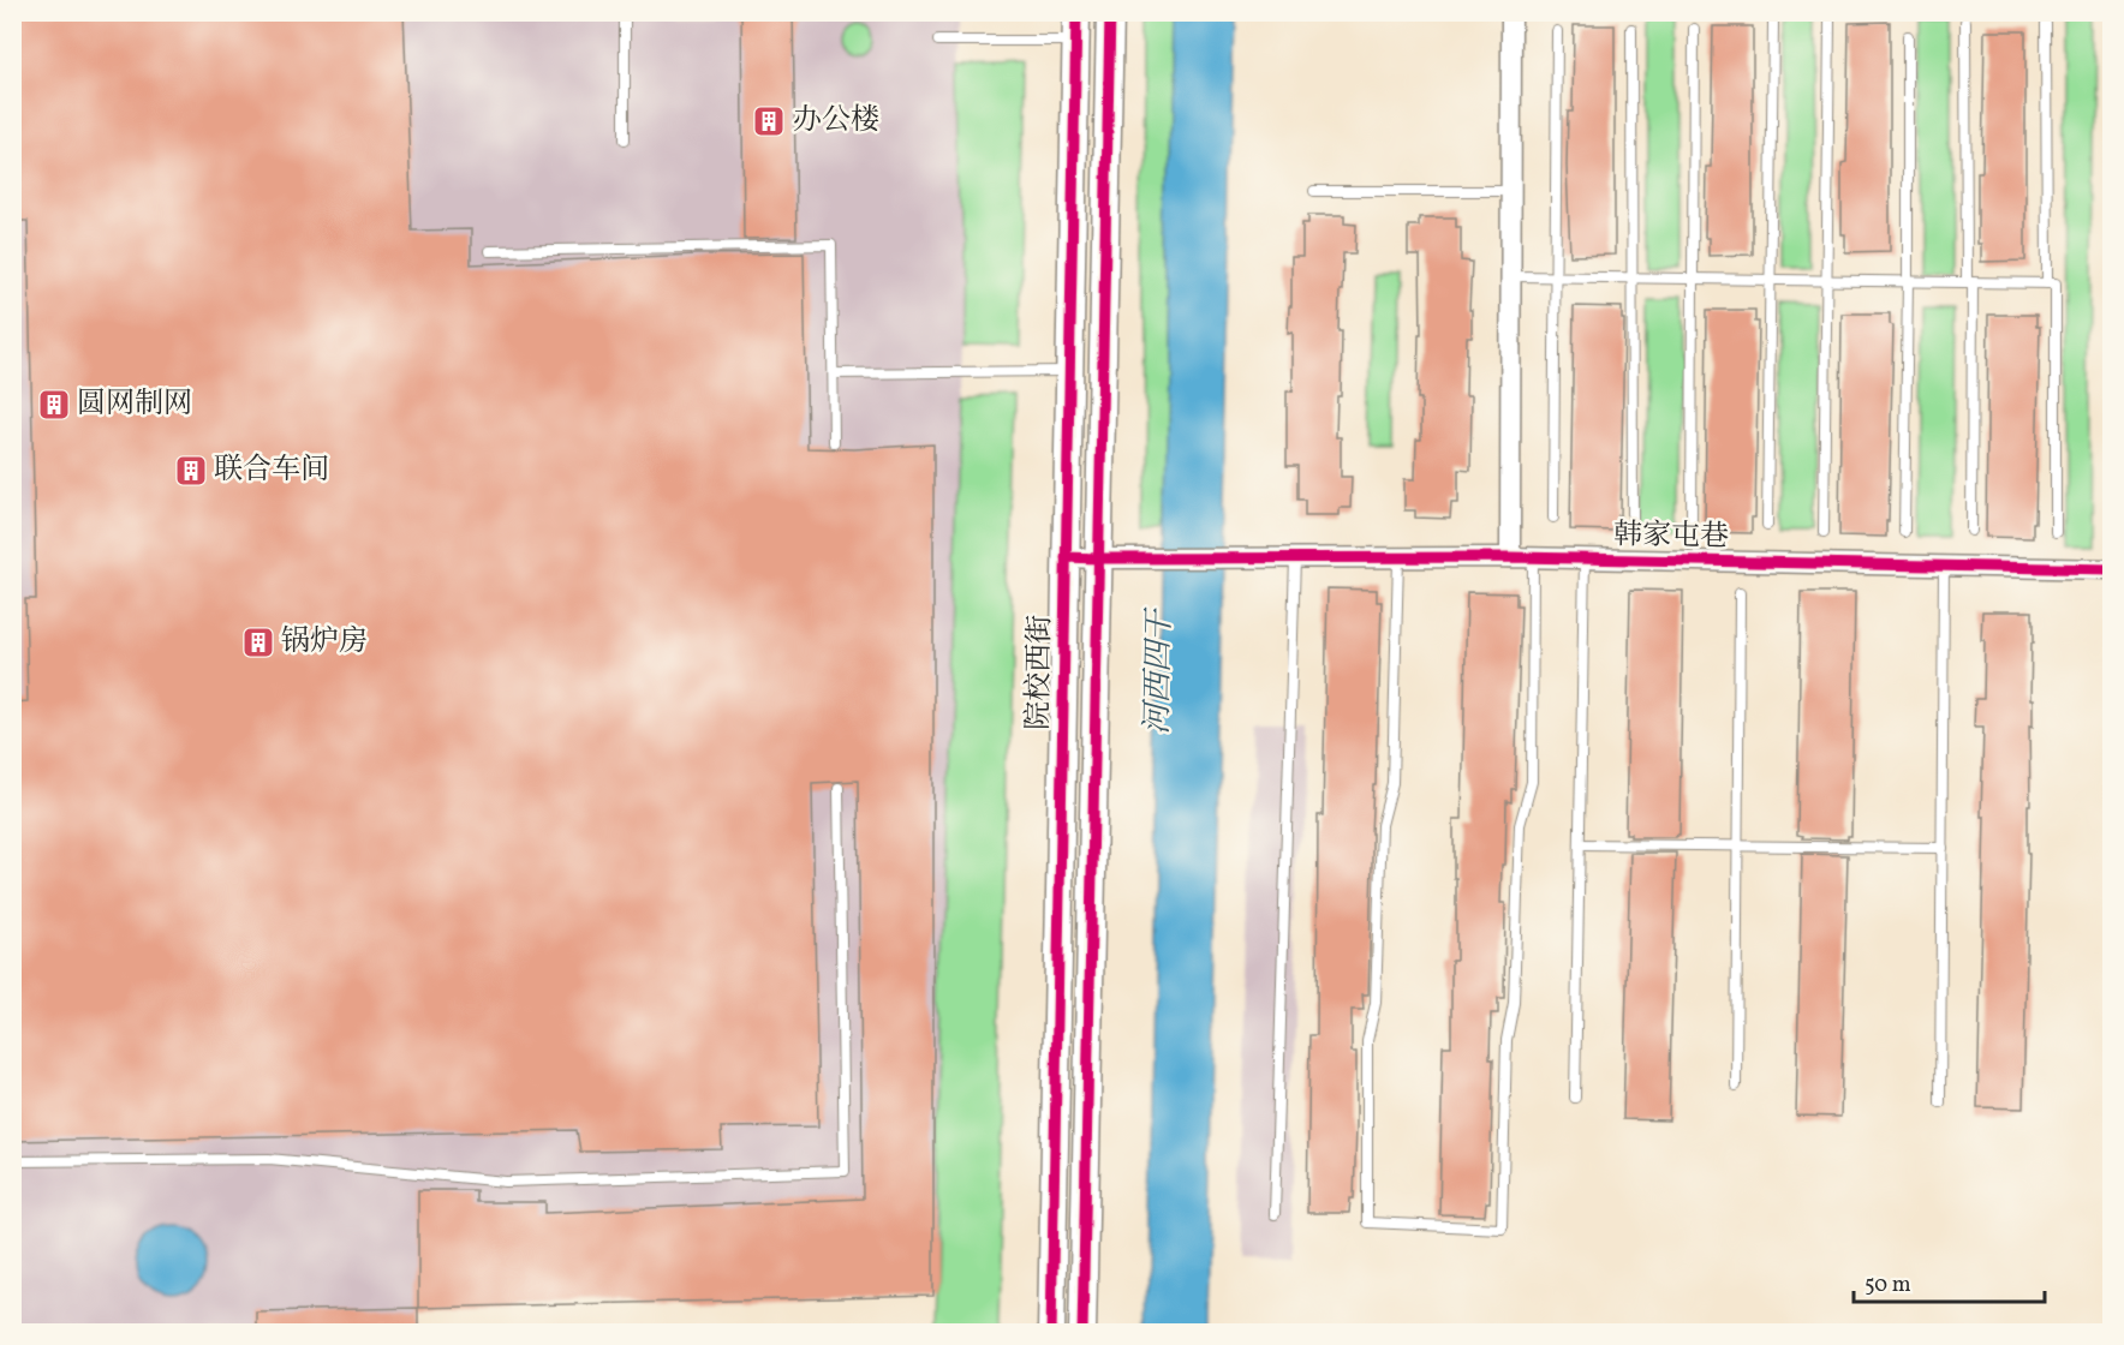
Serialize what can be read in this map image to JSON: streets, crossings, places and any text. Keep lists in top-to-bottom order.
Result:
{
  "streets": {
    "main road": ["院校西街"],
    "street": ["韩家屯巷"]
  },
  "crossings": [
    ["韩家屯巷", "院校西街"]
  ],
  "water": ["河西四干"],
  "places": {
    "building": [
      "办公楼",
      "圆网制网",
      "联合车间",
      "锅炉房"
    ]
  },
  "scale_bar": "50 m"
}
